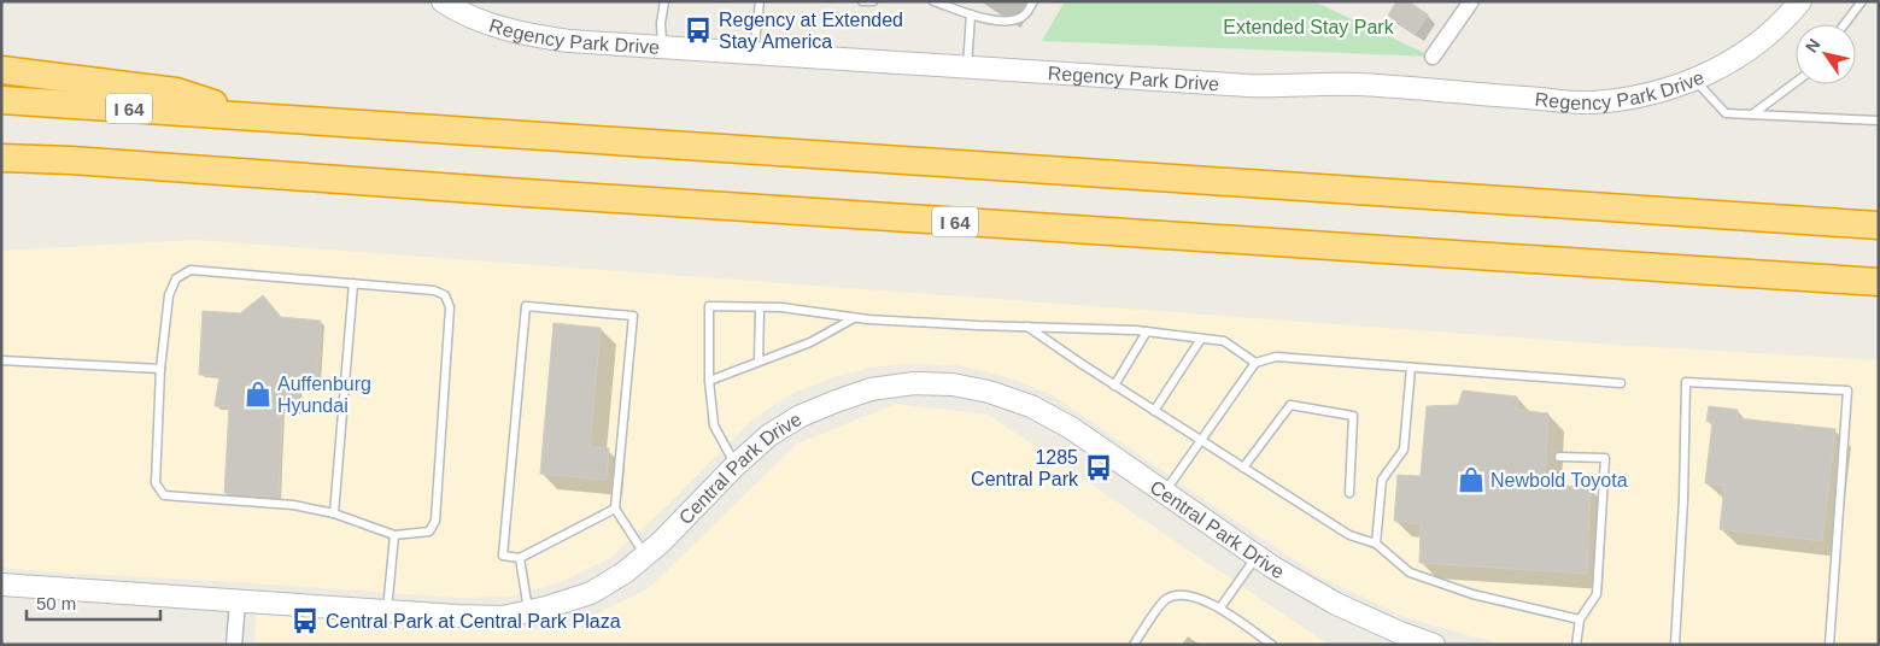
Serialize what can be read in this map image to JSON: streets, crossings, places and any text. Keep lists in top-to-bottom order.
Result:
{
  "streets": {
    "highway": ["I 64"],
    "street": ["Regency Park Drive", "Central Park Drive"]
  },
  "parks": ["Extended Stay Park"],
  "places": {
    "bus stop": ["Regency at Extended Stay America", "1285 Central Park", "Central Park at Central Park Plaza"],
    "shop": ["Auffenburg Hyundai", "Newbold Toyota"]
  },
  "scale_bar": "50 m",
  "north": "top left"
}
